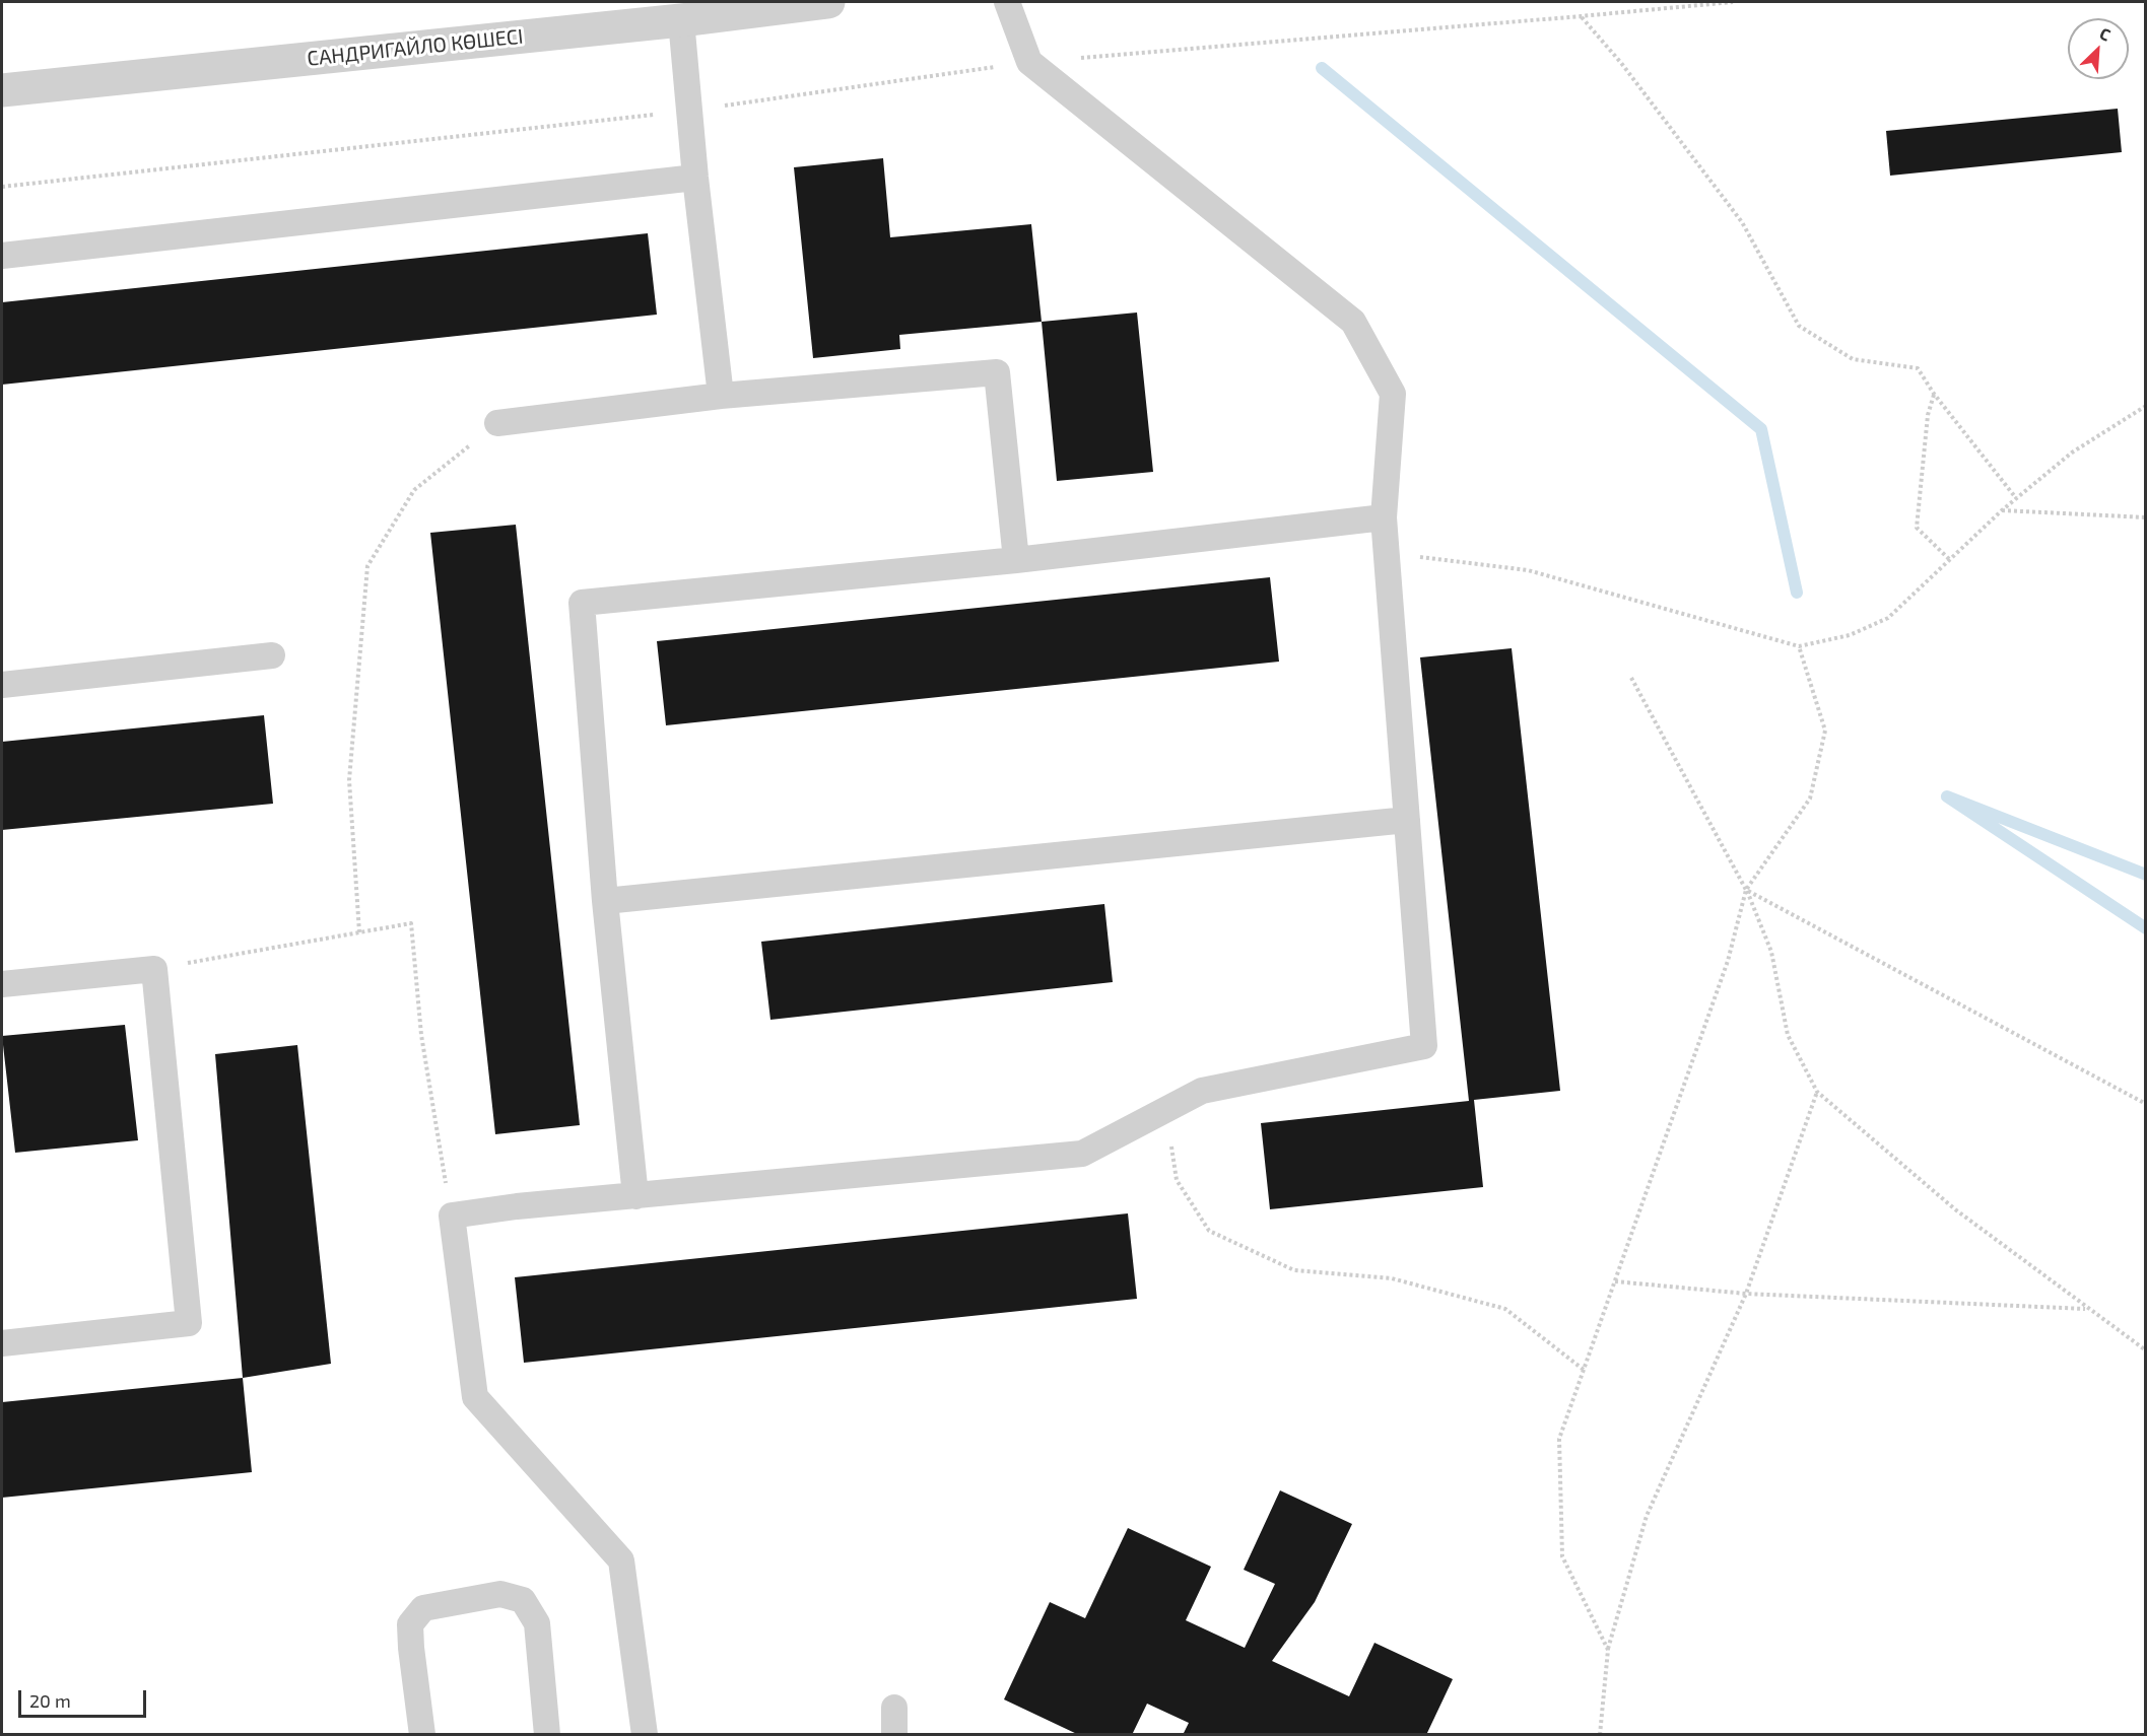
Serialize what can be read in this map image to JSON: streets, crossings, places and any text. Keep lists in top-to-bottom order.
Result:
{
  "streets": {
    "street": ["САНДРИГАЙЛО КӨШЕСІ"]
  },
  "scale_bar": "20 m",
  "north": "top right"
}
